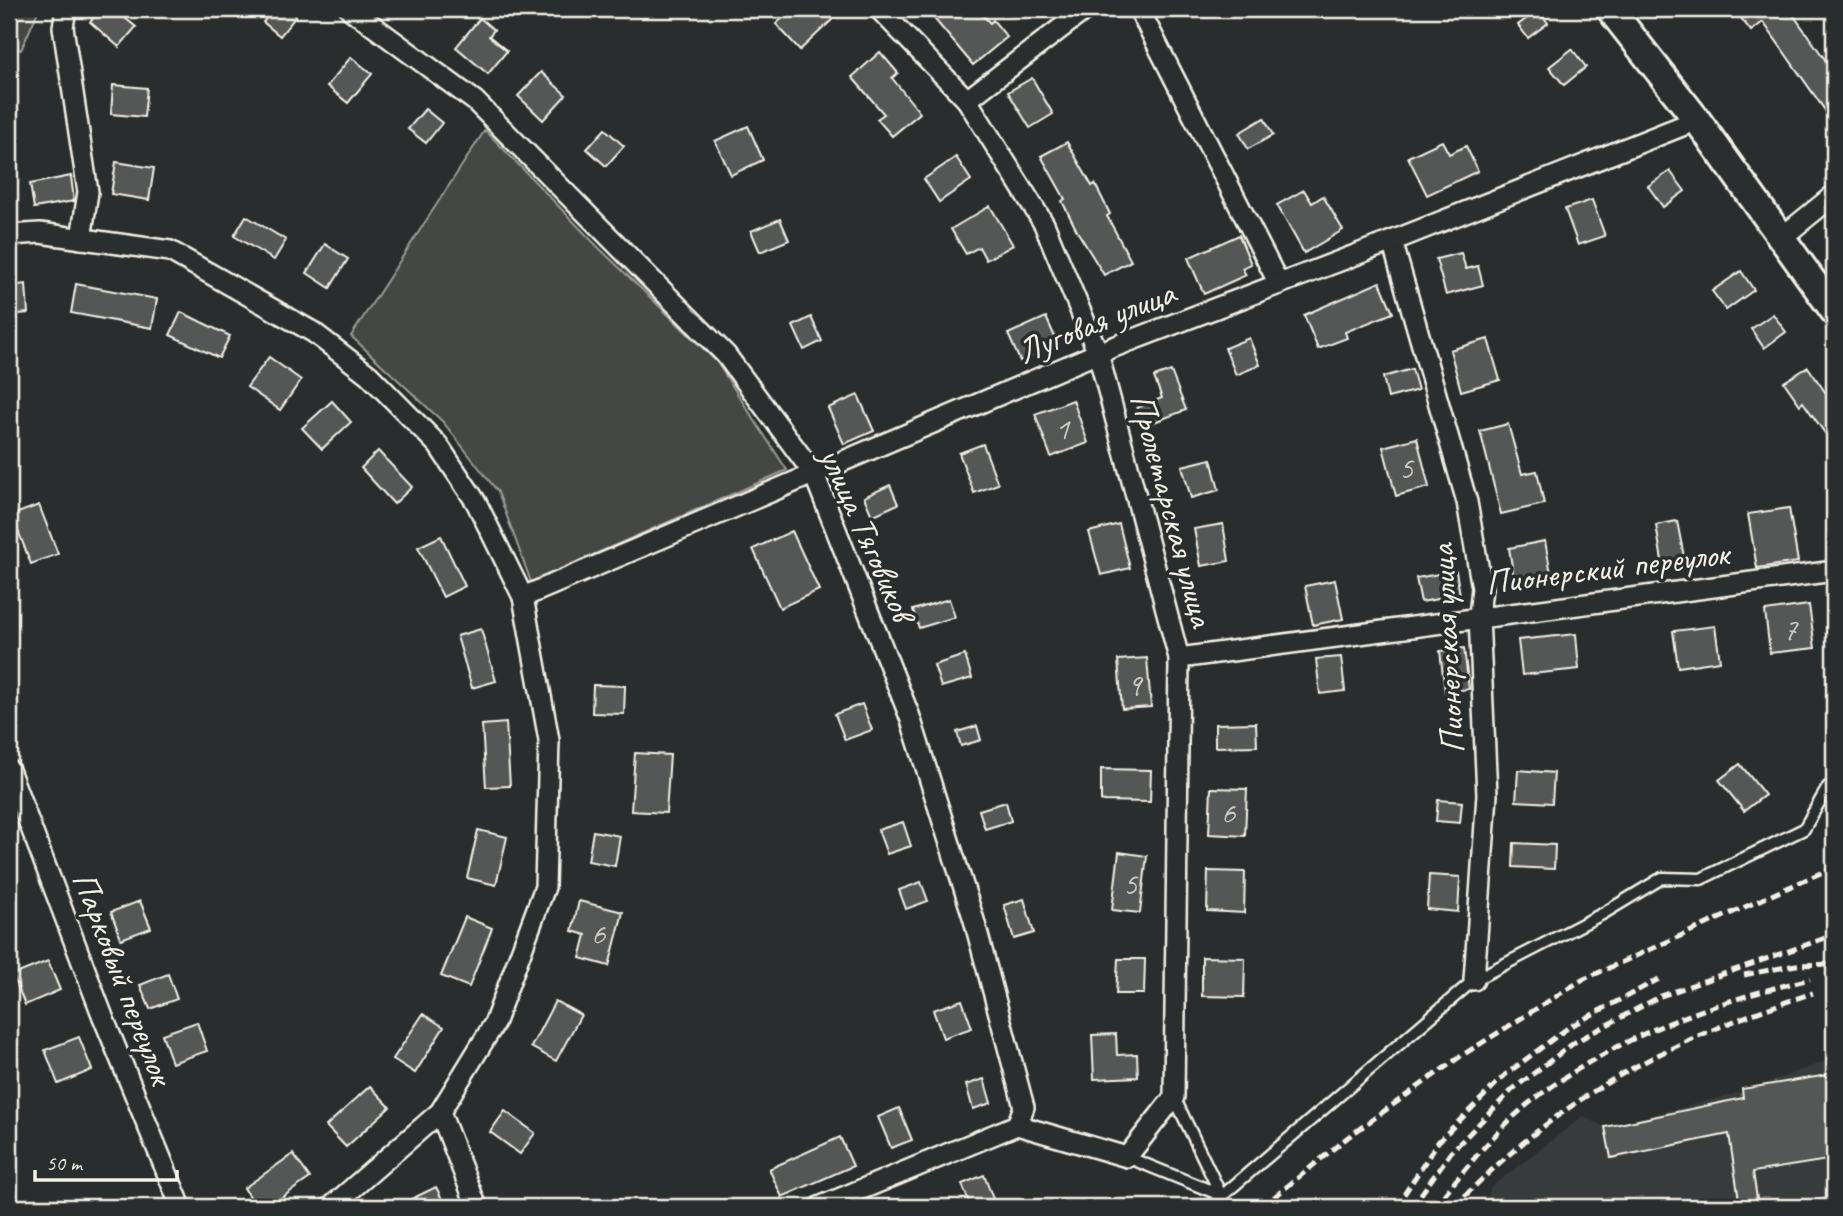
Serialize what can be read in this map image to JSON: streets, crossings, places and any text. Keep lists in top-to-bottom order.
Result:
{
  "streets": {
    "street": [
      "Луговая улица",
      "Пролетарская улица",
      "улица Тяговиков",
      "Пионерский переулок",
      "Пионерская улица",
      "Парковый переулок"
    ]
  },
  "crossings": [
    ["Луговая улица", "Пролетарская улица"],
    ["Луговая улица", "улица Тяговиков"],
    ["Луговая улица", "Пионерская улица"],
    ["Пролетарская улица", "Пионерский переулок"],
    ["Пионерский переулок", "Пионерская улица"]
  ],
  "house_numbers": [
    "1",
    "5",
    "7",
    "9",
    "6",
    "5",
    "6"
  ],
  "scale_bar": "50 m"
}
